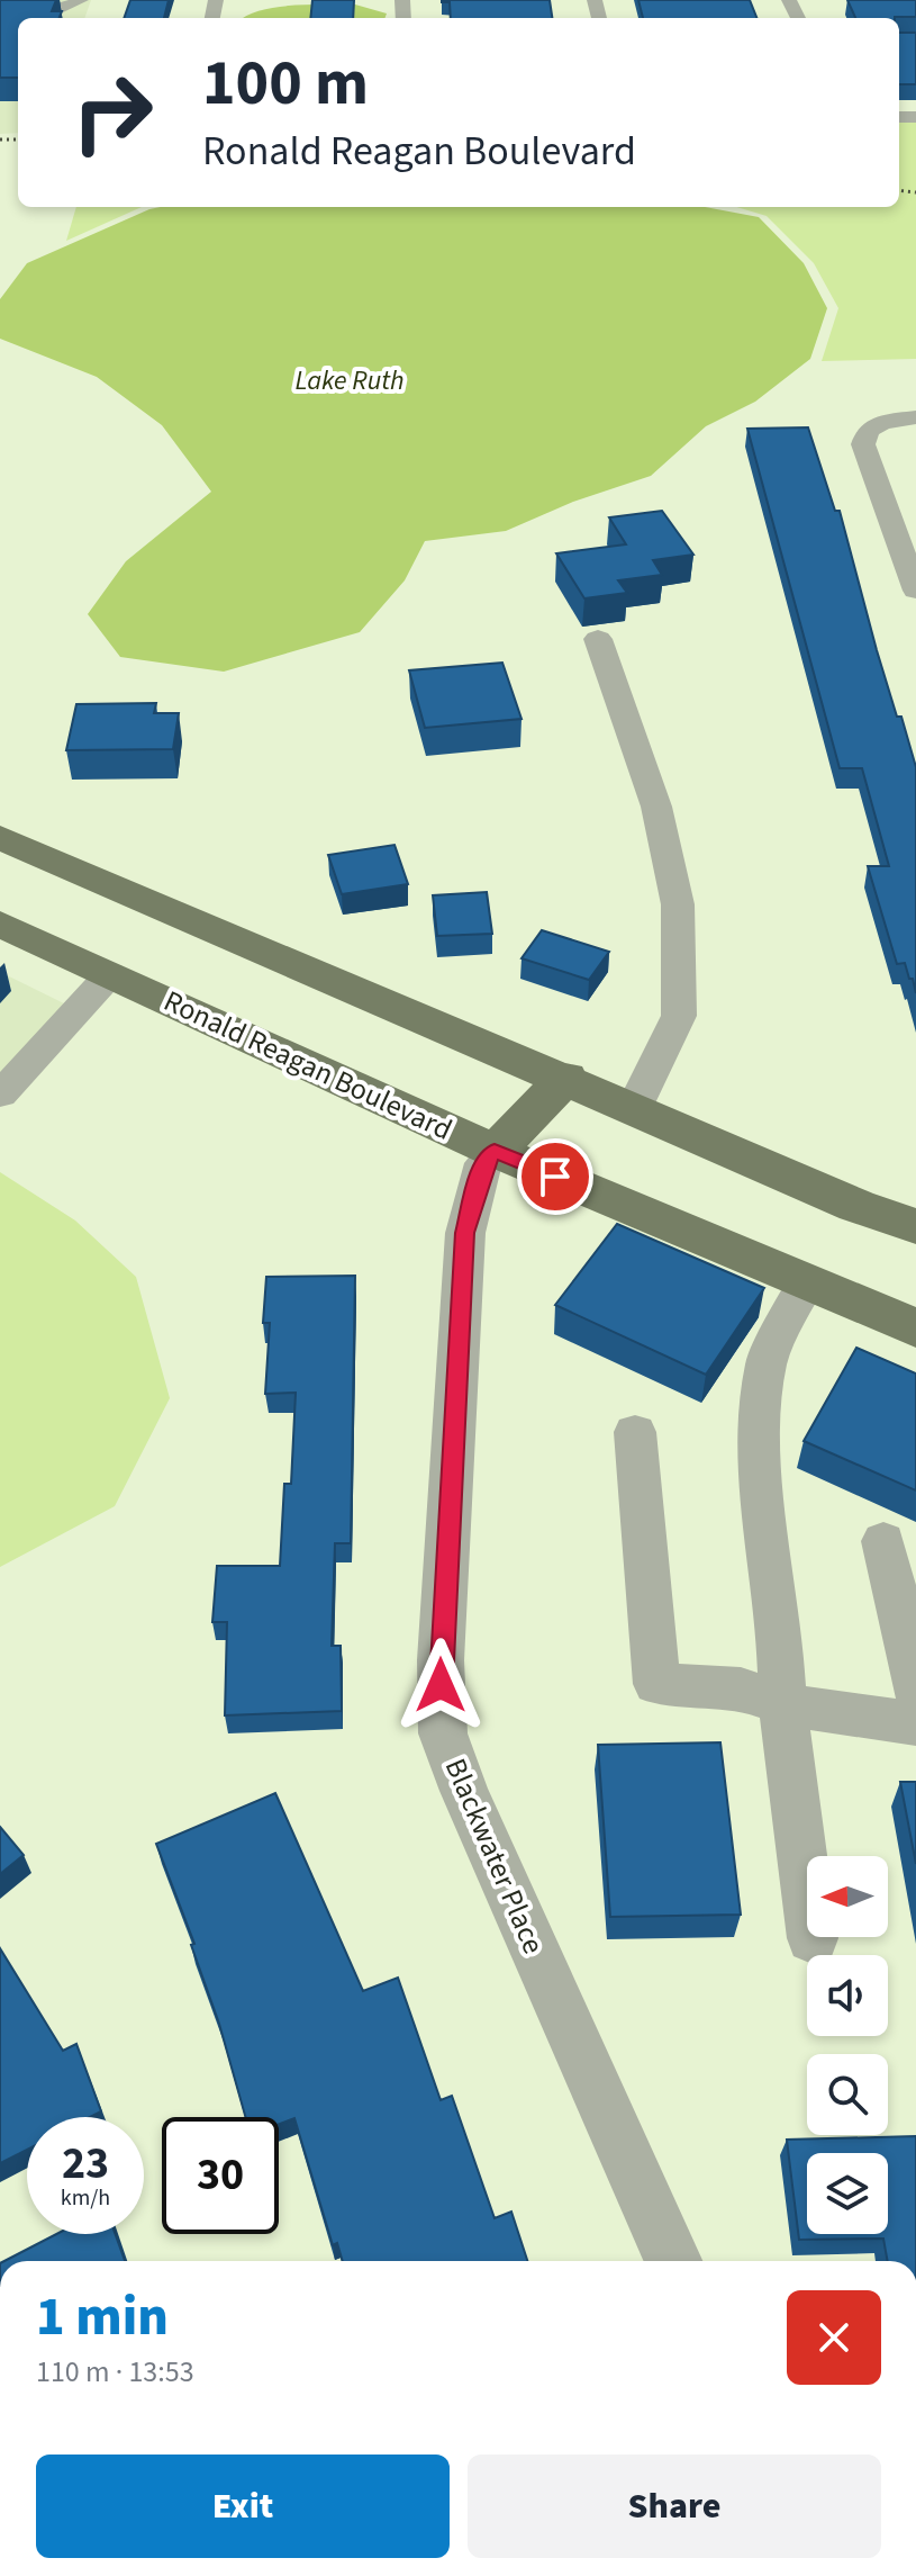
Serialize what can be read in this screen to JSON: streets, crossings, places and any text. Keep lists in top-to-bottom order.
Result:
{
  "streets": {
    "main road": ["Ronald Reagan Boulevard"],
    "street": ["Blackwater Place"]
  },
  "crossings": [
    ["Ronald Reagan Boulevard", "Blackwater Place"]
  ],
  "water": ["Lake Ruth"],
  "north": "left",
  "page": {
    "turn": ["100 m", "Ronald Reagan Boulevard"],
    "speed": "23 km/h",
    "limit": "30",
    "heading": ["1 min", "110 m · 13:53"],
    "buttons": ["Exit", "Share"]
  }
}
